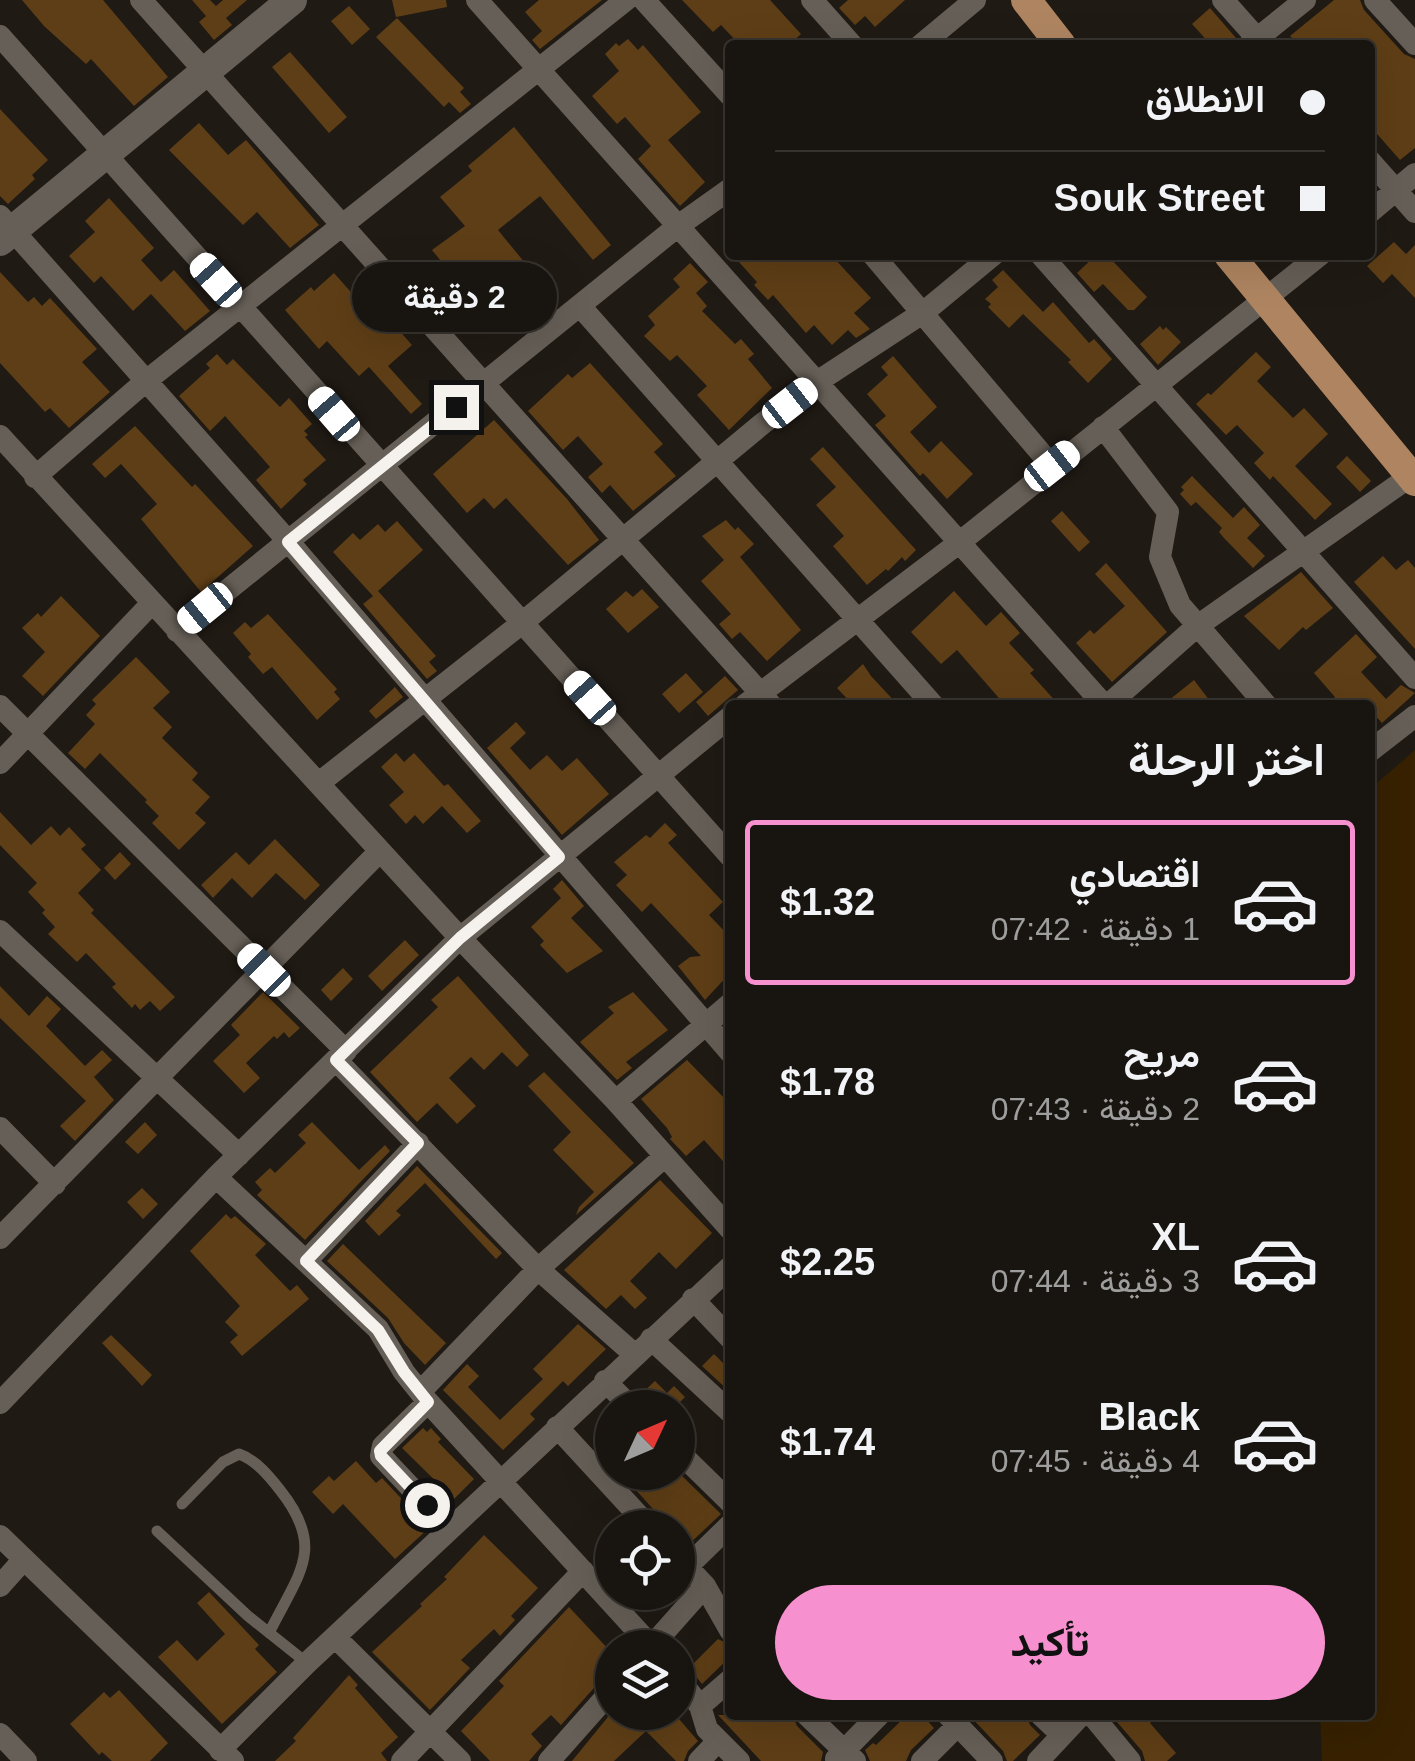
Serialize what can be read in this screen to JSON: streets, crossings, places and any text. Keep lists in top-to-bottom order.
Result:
{
  "north": "top right",
  "page": {
    "banner": ["الانطلاق", "Souk Street"],
    "bubble": "2 دقيقة",
    "heading": "اختر الرحلة",
    "list": [
      {
        "name": "اقتصادي",
        "note": "1 دقيقة · 07:42",
        "value": "$1.32"
      },
      {
        "name": "مريح",
        "note": "2 دقيقة · 07:43",
        "value": "$1.78"
      },
      {
        "name": "XL",
        "note": "3 دقيقة · 07:44",
        "value": "$2.25"
      },
      {
        "name": "Black",
        "note": "4 دقيقة · 07:45",
        "value": "$1.74"
      }
    ],
    "buttons": "تأكيد"
  }
}
